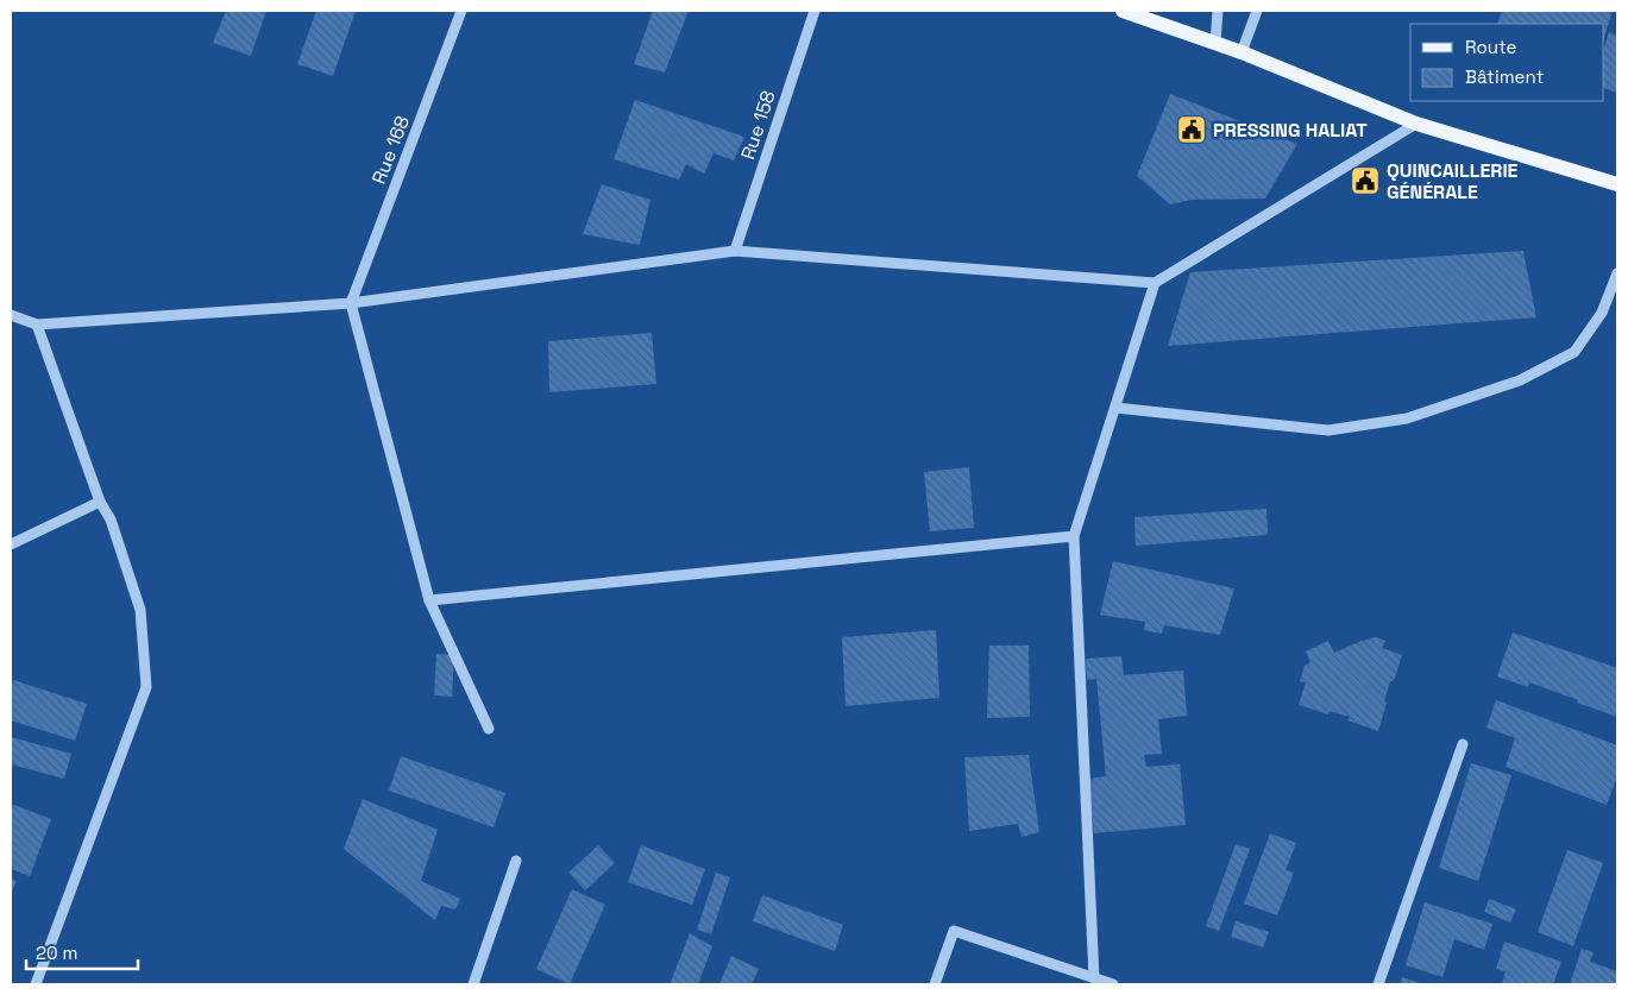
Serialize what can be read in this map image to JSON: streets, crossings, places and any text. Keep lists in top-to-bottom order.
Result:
{
  "streets": {
    "street": ["Rue 158", "Rue 168"]
  },
  "places": {
    "public building": ["PRESSING HALIAT", "QUINCAILLERIE GÉNÉRALE"]
  },
  "legend": ["Route", "Bâtiment"],
  "scale_bar": "20 m"
}
